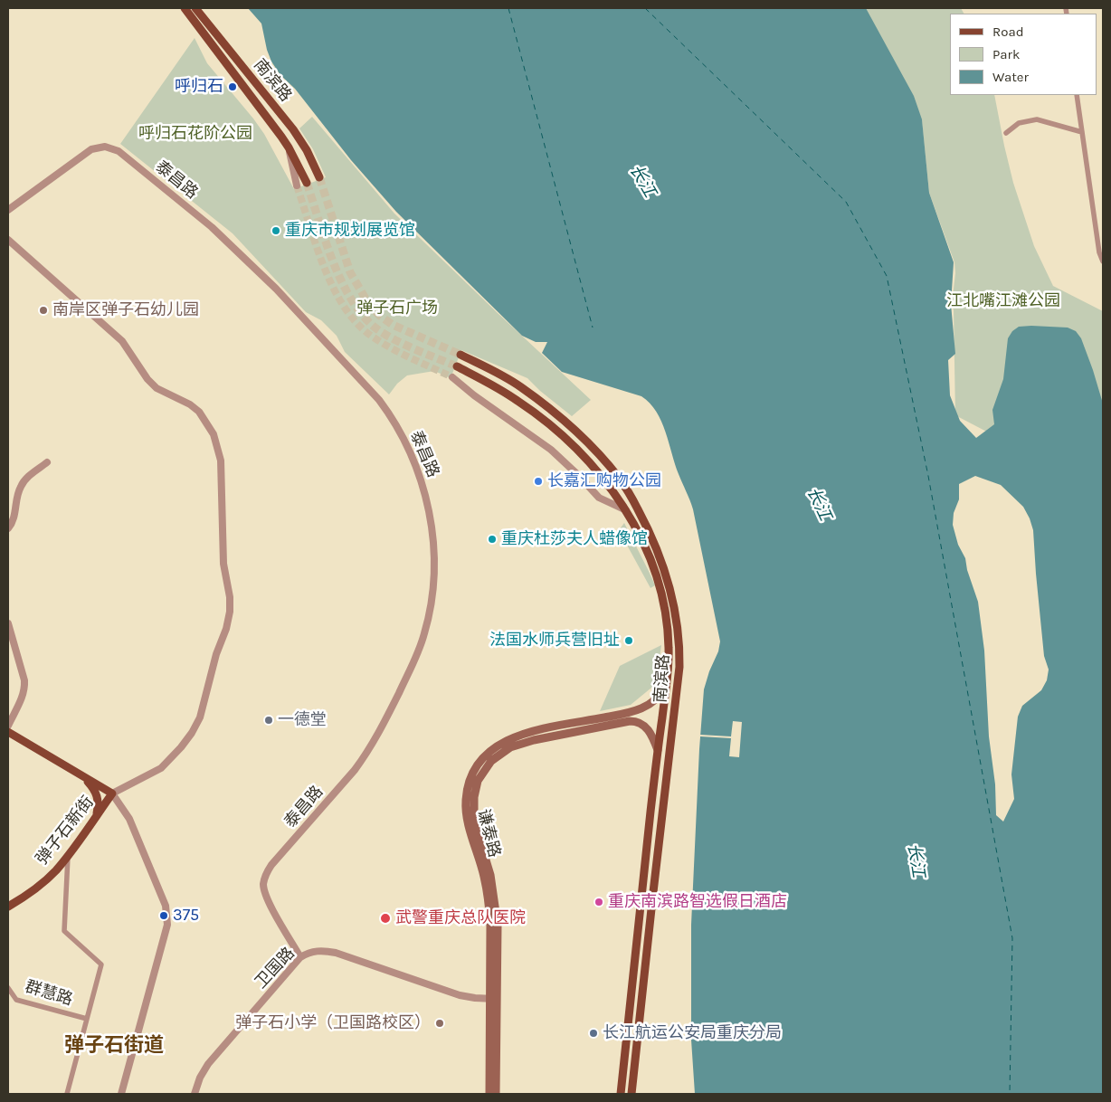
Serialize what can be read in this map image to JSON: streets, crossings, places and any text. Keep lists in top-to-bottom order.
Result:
{
  "streets": {
    "main road": ["南滨路", "弹子石新街", "谦泰路"],
    "street": ["泰昌路", "卫国路", "群慧路"]
  },
  "crossings": [
    ["南滨路", "谦泰路"],
    ["泰昌路", "卫国路"],
    ["谦泰路", "卫国路"]
  ],
  "districts": ["弹子石街道"],
  "water": ["长江"],
  "parks": ["呼归石花阶公园", "江北嘴江滩公园", "弹子石广场"],
  "places": [
    "呼归石",
    "重庆市规划展览馆",
    "南岸区弹子石幼儿园",
    "长嘉汇购物公园",
    "重庆杜莎夫人蜡像馆",
    "法国水师兵营旧址",
    "一德堂",
    "重庆南滨路智选假日酒店",
    "375",
    "武警重庆总队医院",
    "弹子石小学（卫国路校区）",
    "长江航运公安局重庆分局"
  ],
  "legend": ["Road", "Park", "Water"]
}
